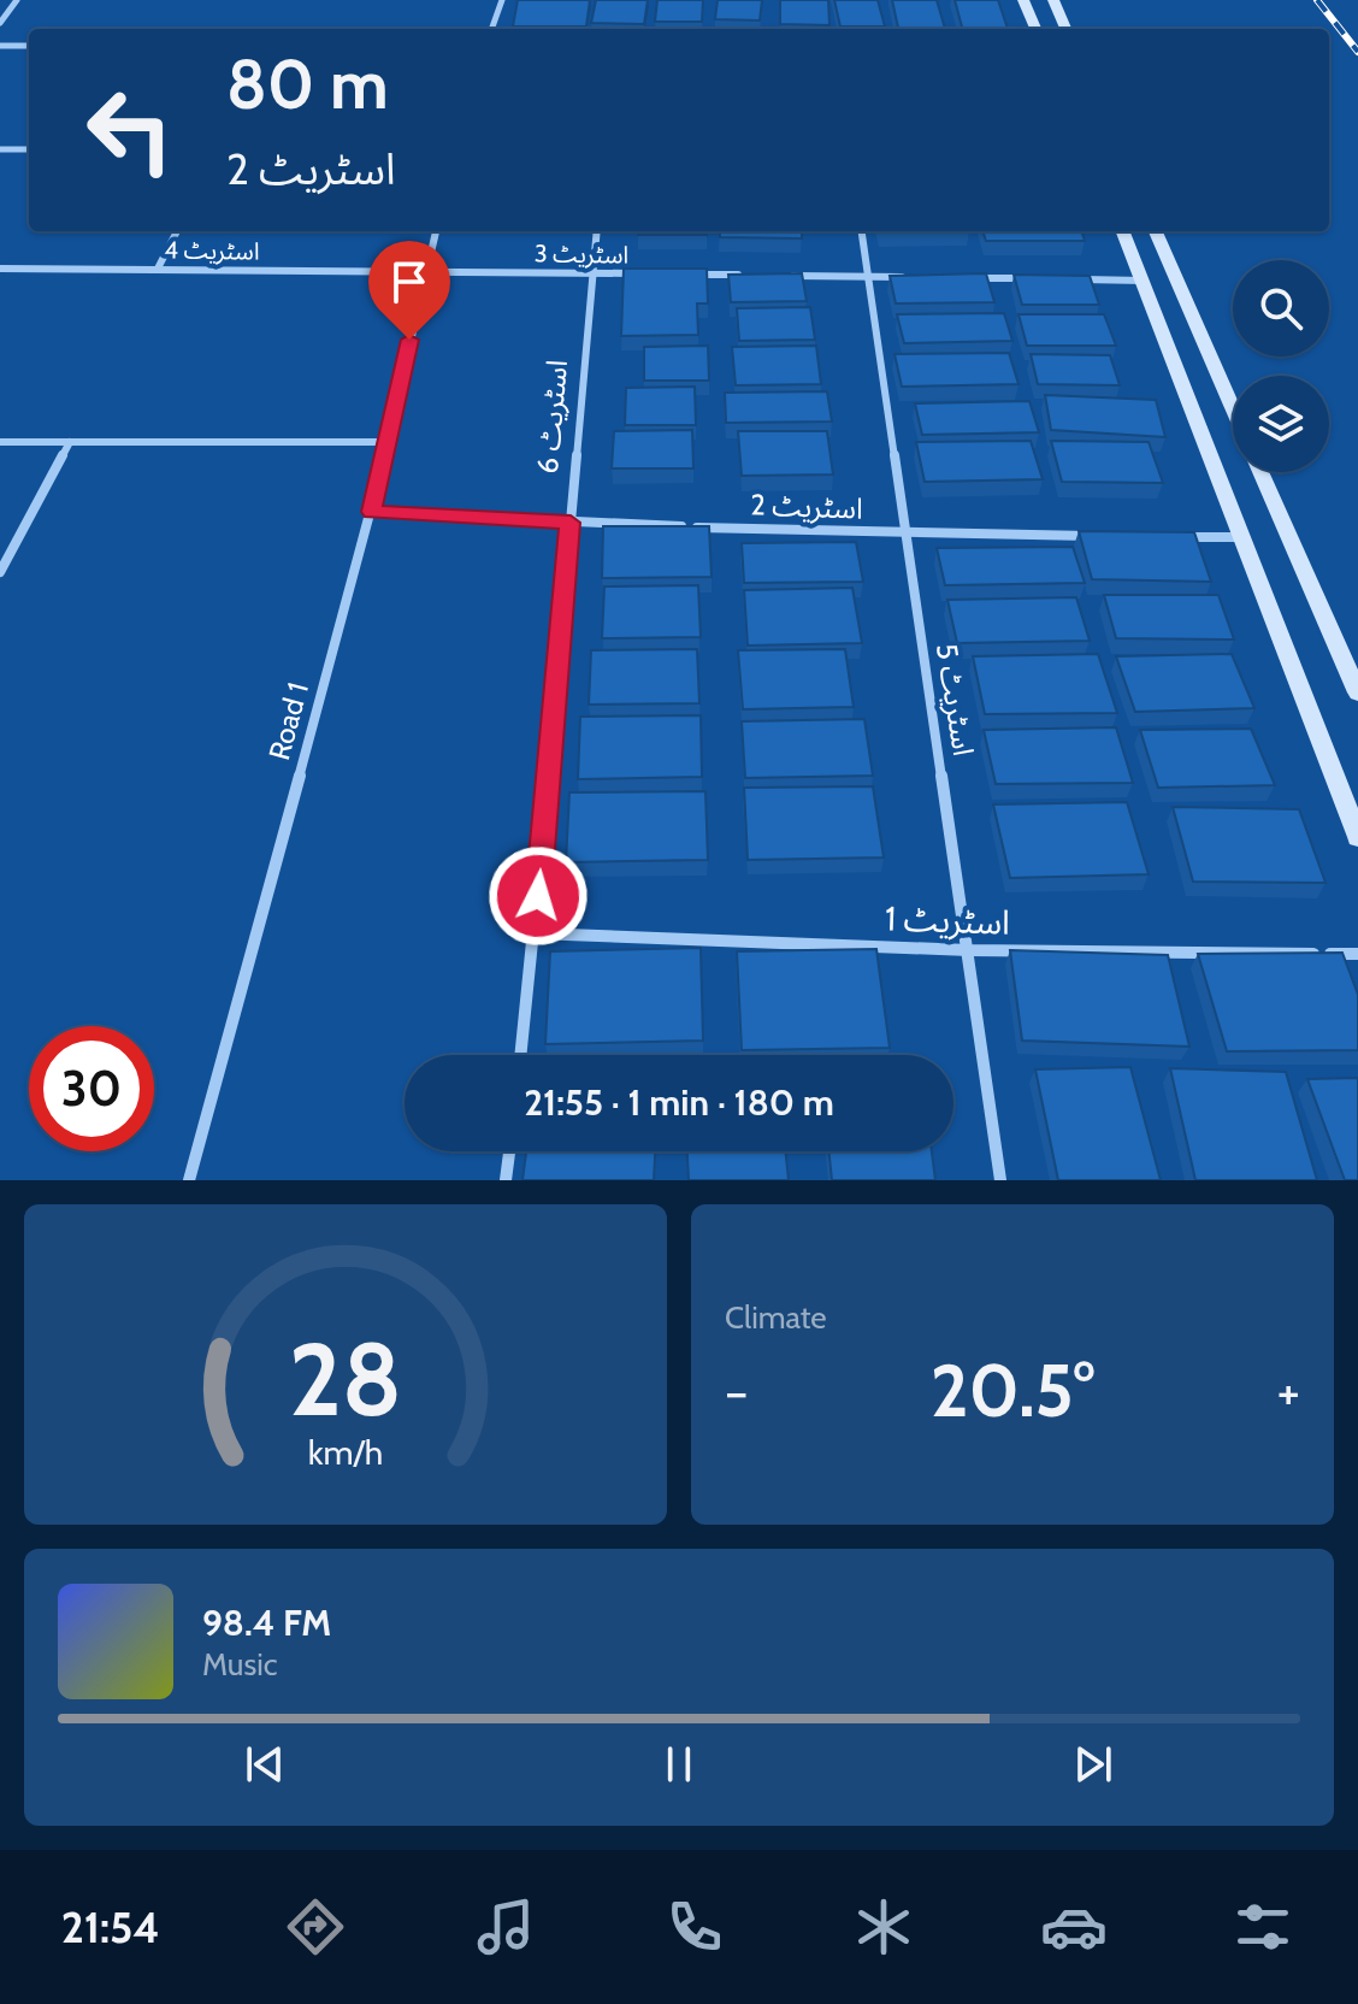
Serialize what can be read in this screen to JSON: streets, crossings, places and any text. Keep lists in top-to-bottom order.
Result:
{
  "streets": {
    "street": [
      "اسٹریٹ 4",
      "اسٹریٹ 3",
      "اسٹریٹ 6",
      "اسٹریٹ 2",
      "اسٹریٹ 5",
      "Road 1",
      "اسٹریٹ 1"
    ]
  },
  "crossings": [
    ["اسٹریٹ 4", "اسٹریٹ 3"],
    ["اسٹریٹ 4", "Road 1"],
    ["اسٹریٹ 3", "اسٹریٹ 6"],
    ["اسٹریٹ 3", "Road 1"],
    ["اسٹریٹ 6", "اسٹریٹ 2"],
    ["اسٹریٹ 6", "اسٹریٹ 1"],
    ["اسٹریٹ 2", "اسٹریٹ 5"],
    ["اسٹریٹ 2", "Road 1"],
    ["اسٹریٹ 5", "اسٹریٹ 1"]
  ],
  "page": {
    "turn": ["80 m", "اسٹریٹ 2"],
    "limit": "30",
    "trip": "21:55 · 1 min · 180 m",
    "tile": "Climate",
    "heat": ["−", "20.5°", "+"],
    "song": ["98.4 FM", "Music"],
    "tabs": "21:54",
    "gauge": ["28", "km/h"]
  }
}
